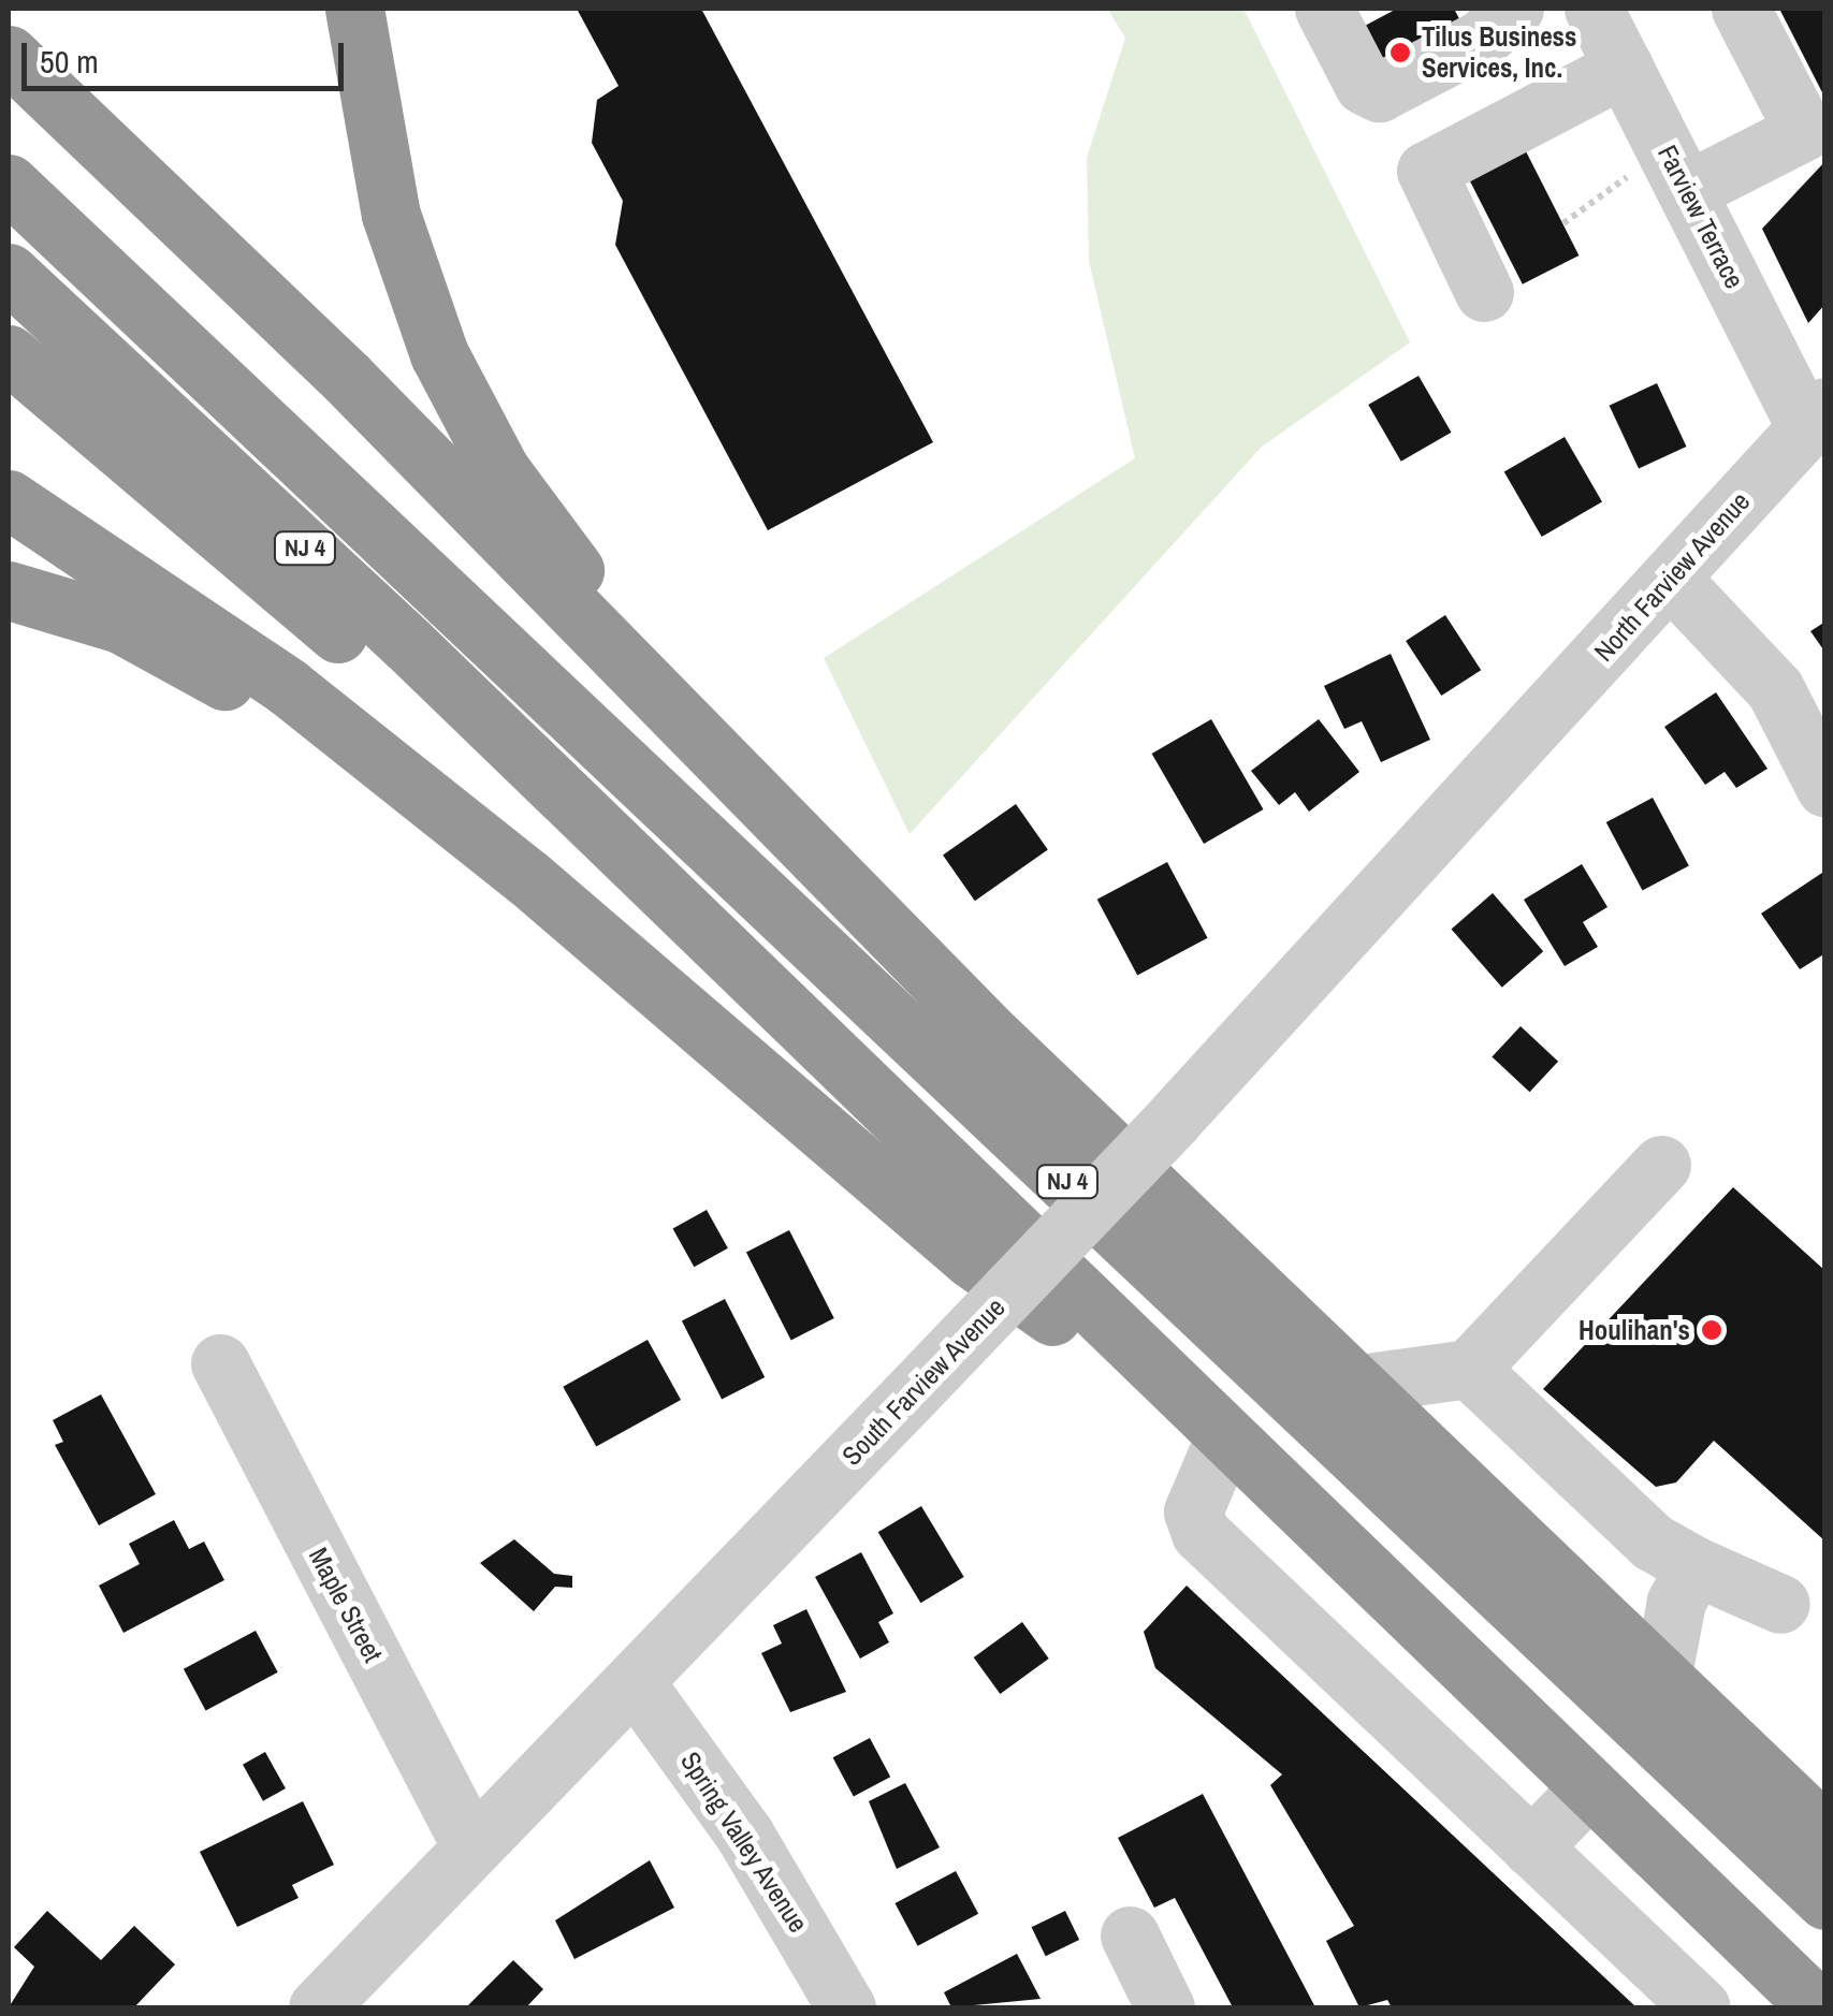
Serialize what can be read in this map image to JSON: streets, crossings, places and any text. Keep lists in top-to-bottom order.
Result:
{
  "streets": {
    "highway": ["NJ 4"],
    "street": [
      "Farview Terrace",
      "North Farview Avenue",
      "South Farview Avenue",
      "Maple Street",
      "Spring Valley Avenue"
    ]
  },
  "crossings": [
    ["Farview Terrace", "North Farview Avenue"],
    ["North Farview Avenue", "South Farview Avenue"],
    ["South Farview Avenue", "Maple Street"],
    ["South Farview Avenue", "Spring Valley Avenue"]
  ],
  "places": ["Tilus Business Services, Inc.", "Houlihan's"],
  "scale_bar": "50 m"
}
